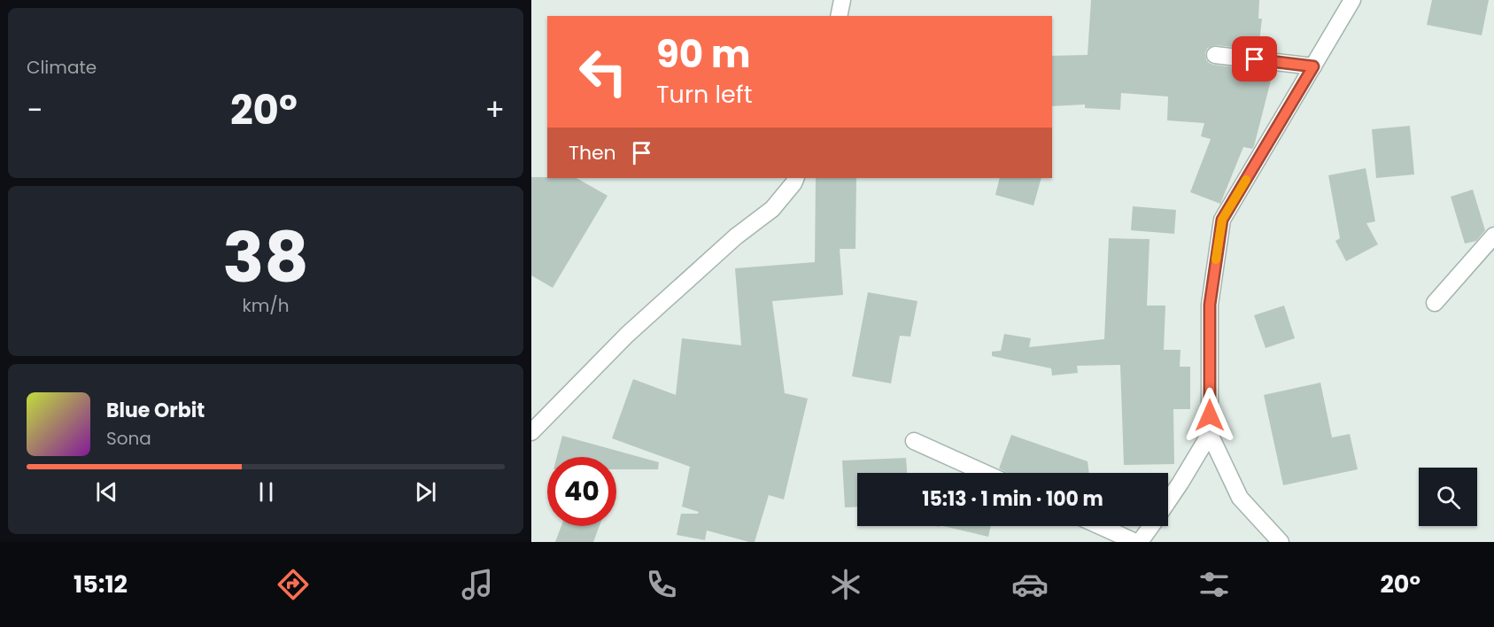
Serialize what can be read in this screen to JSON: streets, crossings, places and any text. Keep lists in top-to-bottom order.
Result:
{
  "page": {
    "tile": [
      "Climate",
      ["38", "km/h"]
    ],
    "turn": ["90 m", "Turn left"],
    "heat": ["−", "20°", "+"],
    "then": "Then",
    "song": ["Blue Orbit", "Sona"],
    "limit": "40",
    "trip": "15:13 · 1 min · 100 m",
    "tabs": ["15:12", "20°"]
  }
}
